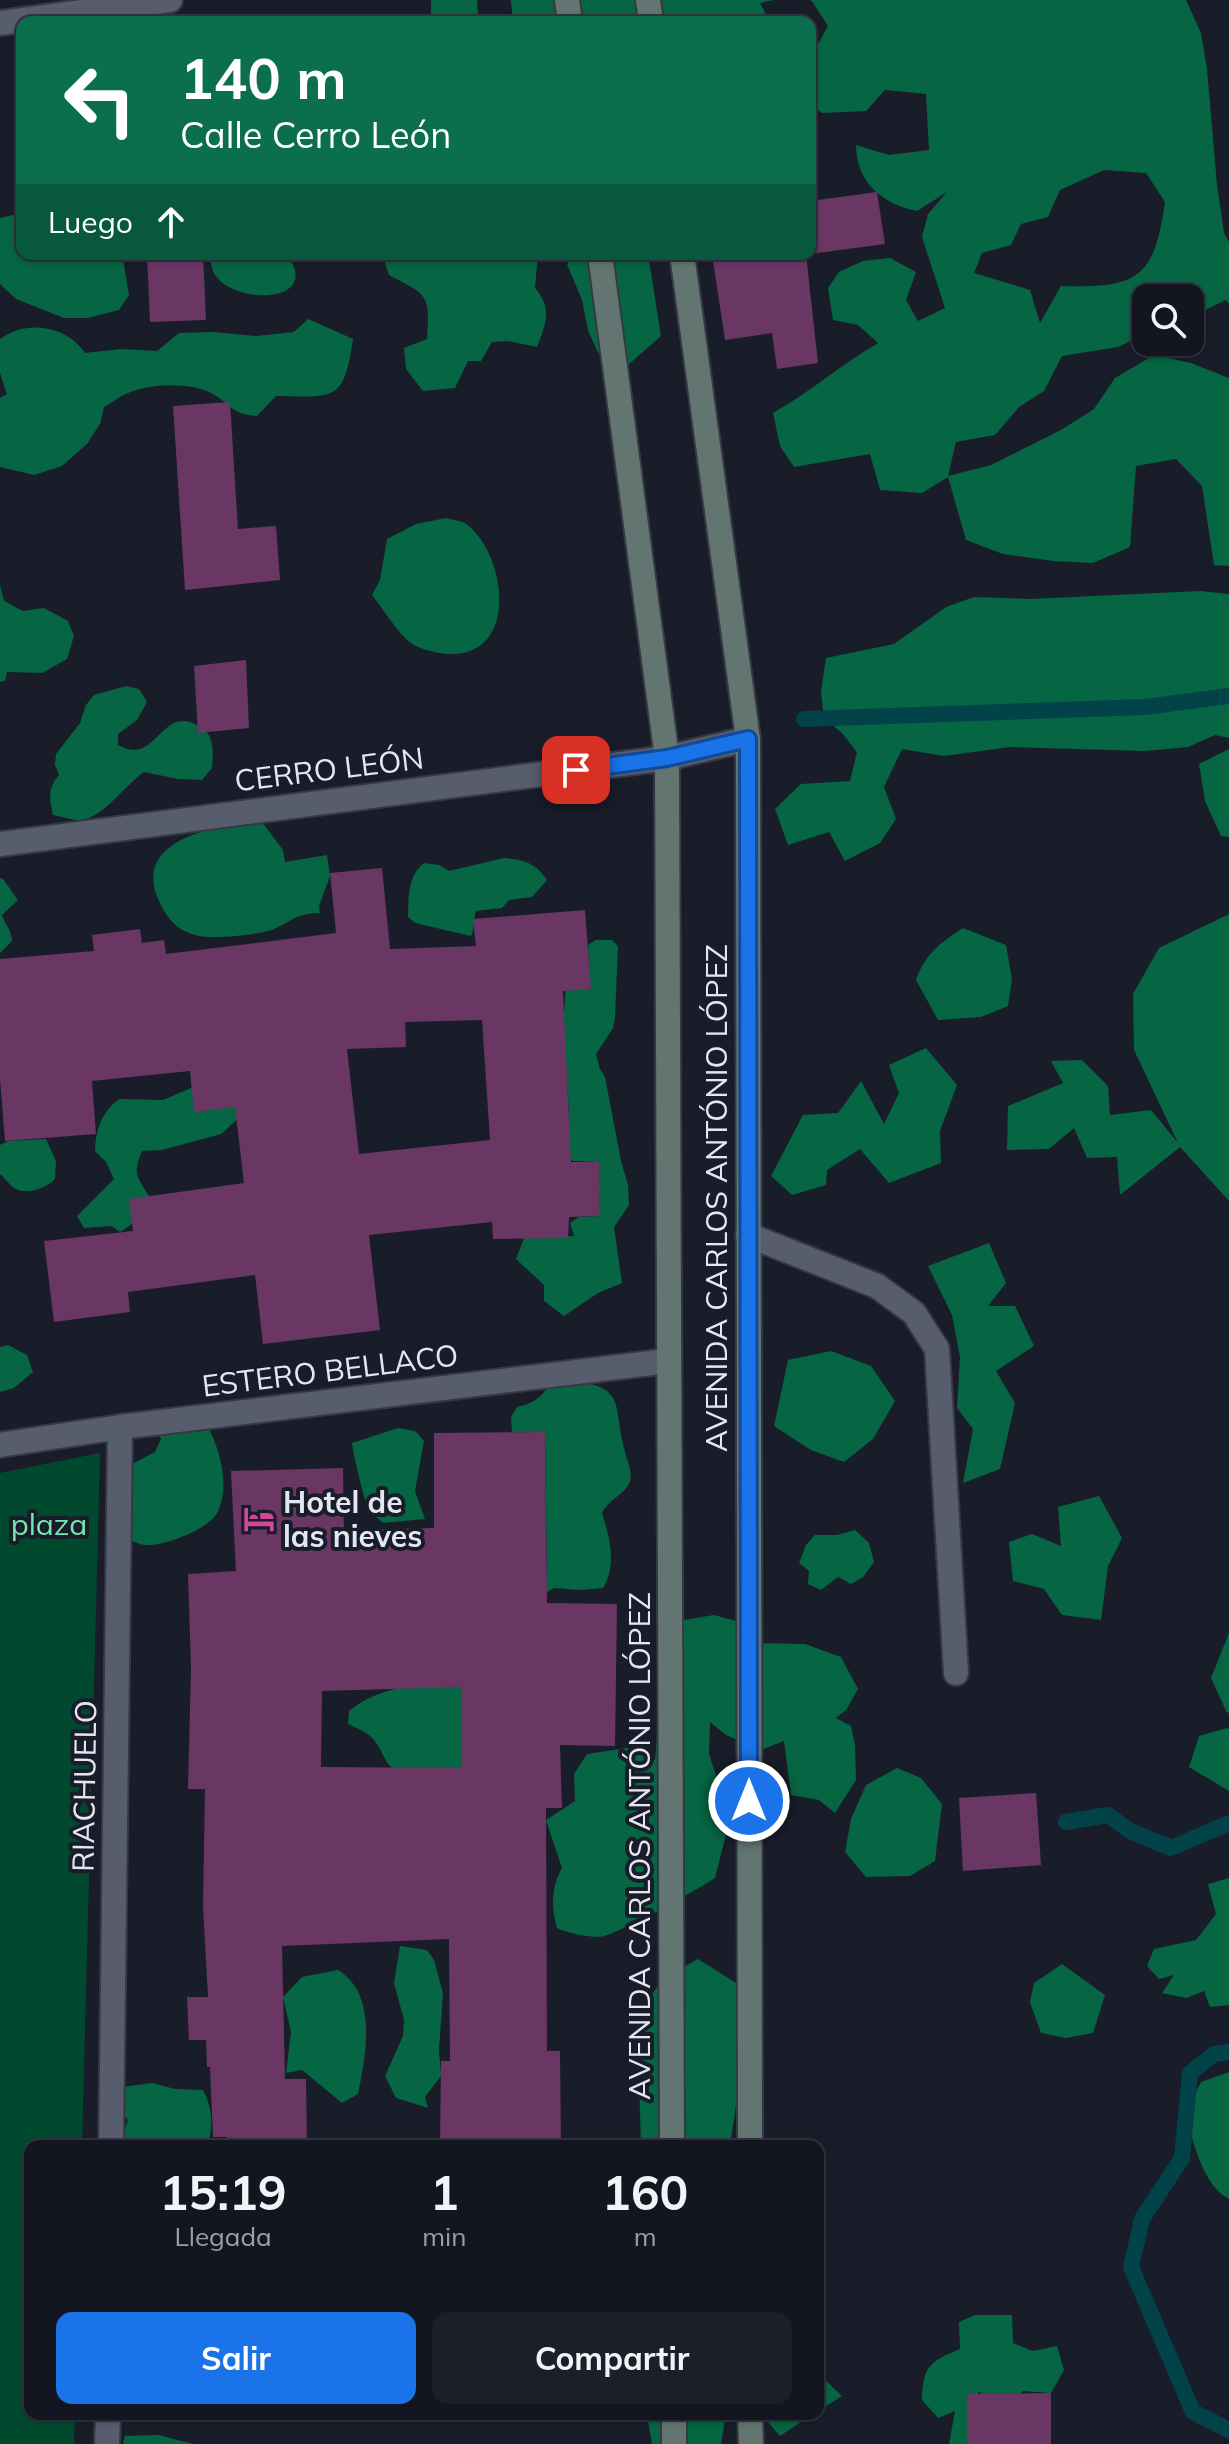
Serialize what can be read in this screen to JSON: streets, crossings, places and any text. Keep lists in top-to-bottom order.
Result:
{
  "streets": {
    "main road": ["AVENIDA CARLOS ANTÓNIO LÓPEZ"],
    "street": ["CERRO LEÓN", "ESTERO BELLACO", "RIACHUELO"]
  },
  "crossings": [
    ["CERRO LEÓN", "AVENIDA CARLOS ANTÓNIO LÓPEZ"],
    ["AVENIDA CARLOS ANTÓNIO LÓPEZ", "ESTERO BELLACO"],
    ["ESTERO BELLACO", "RIACHUELO"]
  ],
  "parks": ["plaza"],
  "places": {
    "hotel": ["Hotel de las nieves"]
  },
  "page": {
    "turn": ["140 m", "Calle Cerro León"],
    "then": "Luego",
    "eta": [
      "15:19",
      "Llegada",
      "1",
      "min",
      "160",
      "m"
    ],
    "buttons": ["Salir", "Compartir"]
  }
}
